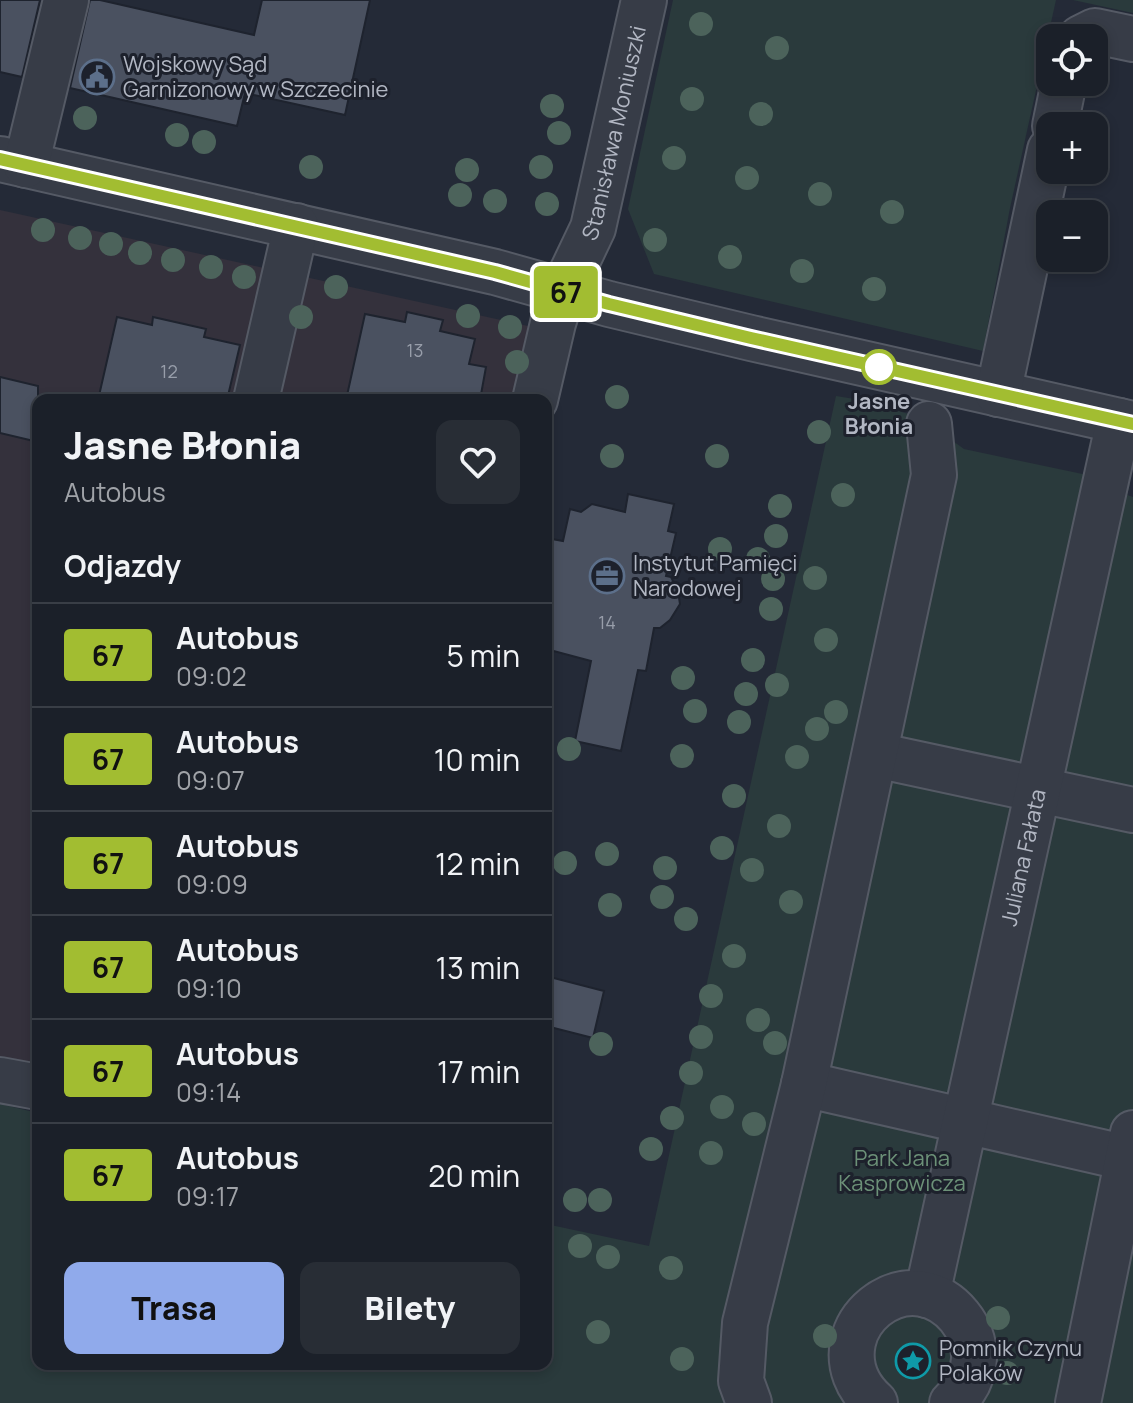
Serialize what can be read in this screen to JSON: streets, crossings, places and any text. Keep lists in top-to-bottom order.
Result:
{
  "streets": {
    "street": ["Stanisława Moniuszki", "Juliana Fałata"]
  },
  "parks": ["Park Jana Kasprowicza"],
  "places": {
    "public building": ["Wojskowy Sąd Garnizonowy w Szczecinie"],
    "other": ["Jasne Błonia"],
    "office": ["Instytut Pamięci Narodowej"],
    "place": ["Pomnik Czynu Polaków"]
  },
  "lines": ["bus line 67"],
  "house_numbers": ["13", "12", "14"],
  "page": {
    "on_map": "67",
    "map_buttons": ["+", "−"],
    "heading": [
      ["Jasne Błonia", "Autobus"],
      "Odjazdy"
    ],
    "list": [
      {
        "mark": "67",
        "name": "Autobus",
        "note": "09:02",
        "value": "5 min"
      },
      {
        "mark": "67",
        "name": "Autobus",
        "note": "09:07",
        "value": "10 min"
      },
      {
        "mark": "67",
        "name": "Autobus",
        "note": "09:09",
        "value": "12 min"
      },
      {
        "mark": "67",
        "name": "Autobus",
        "note": "09:10",
        "value": "13 min"
      },
      {
        "mark": "67",
        "name": "Autobus",
        "note": "09:14",
        "value": "17 min"
      },
      {
        "mark": "67",
        "name": "Autobus",
        "note": "09:17",
        "value": "20 min"
      }
    ],
    "buttons": ["Trasa", "Bilety"]
  }
}
